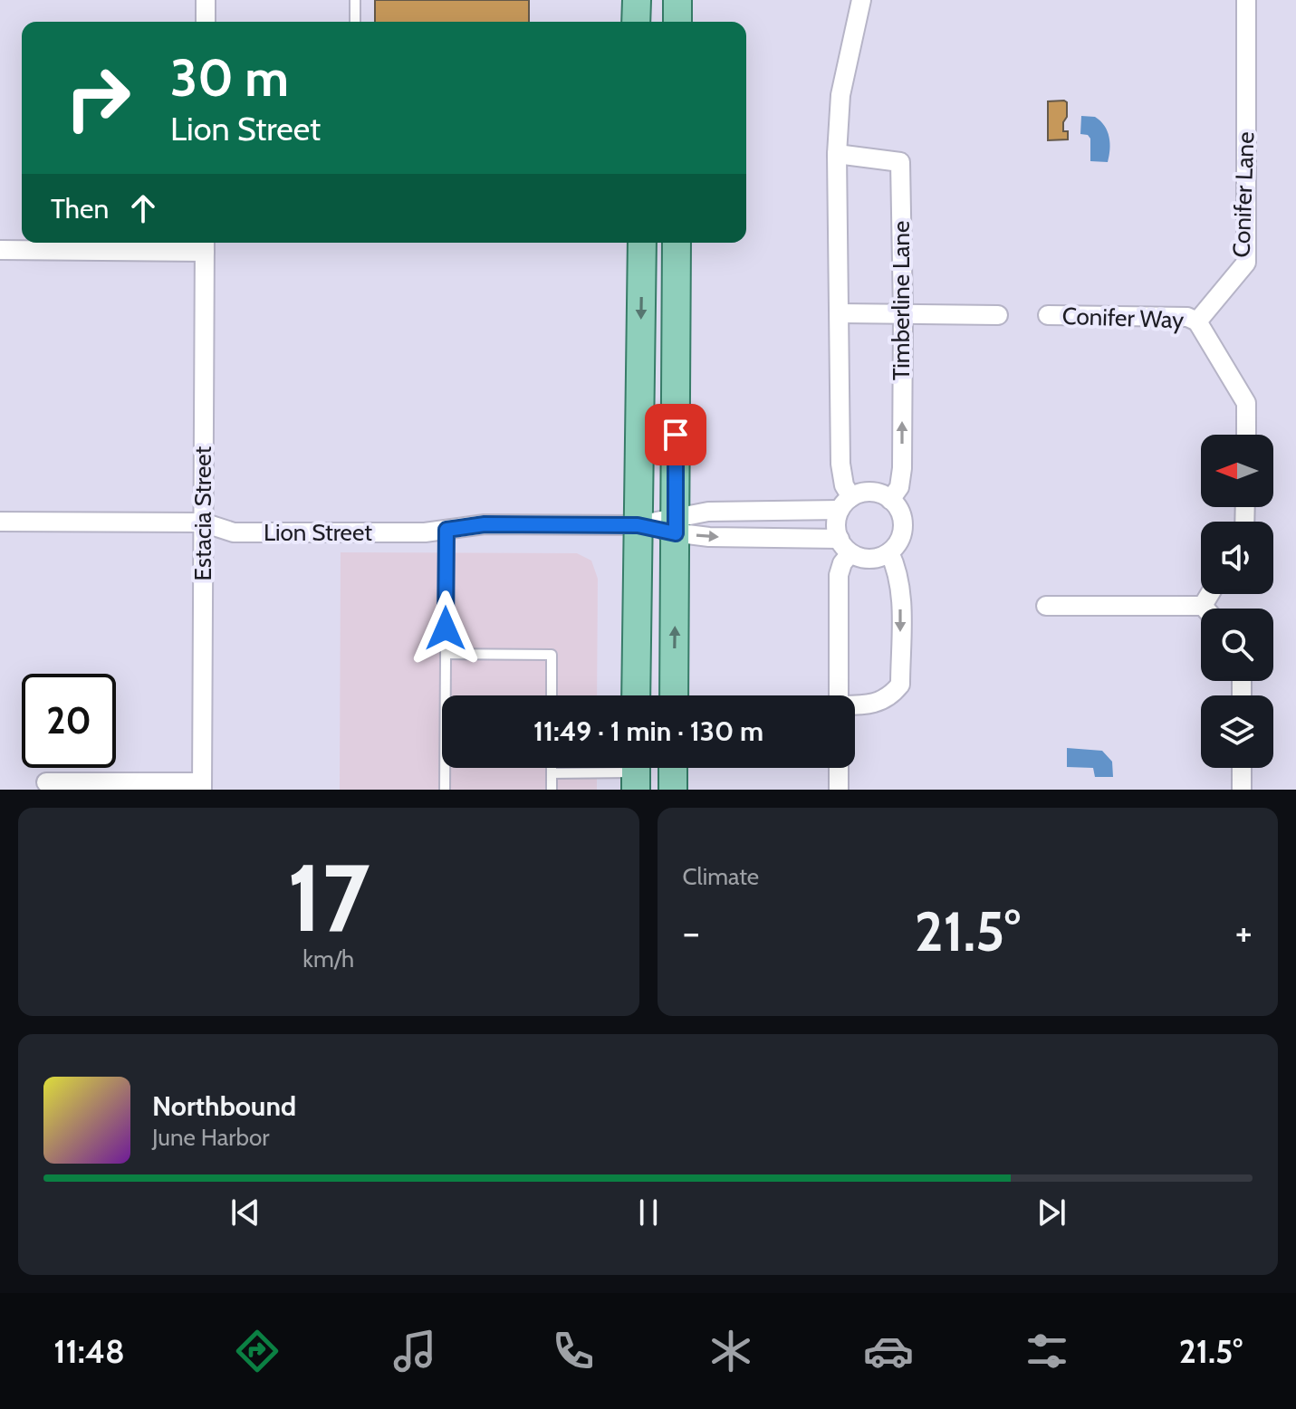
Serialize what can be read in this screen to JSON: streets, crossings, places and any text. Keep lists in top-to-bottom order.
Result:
{
  "streets": {
    "street": [
      "Conifer Lane",
      "Timberline Lane",
      "Conifer Way",
      "Estacia Street",
      "Lion Street"
    ]
  },
  "crossings": [
    ["Conifer Lane", "Conifer Way"],
    ["Estacia Street", "Lion Street"]
  ],
  "north": "left",
  "page": {
    "turn": ["30 m", "Lion Street"],
    "then": "Then",
    "limit": "20",
    "trip": "11:49 · 1 min · 130 m",
    "tile": [
      ["17", "km/h"],
      "Climate"
    ],
    "heat": ["−", "21.5°", "+"],
    "song": ["Northbound", "June Harbor"],
    "tabs": ["11:48", "21.5°"]
  }
}
